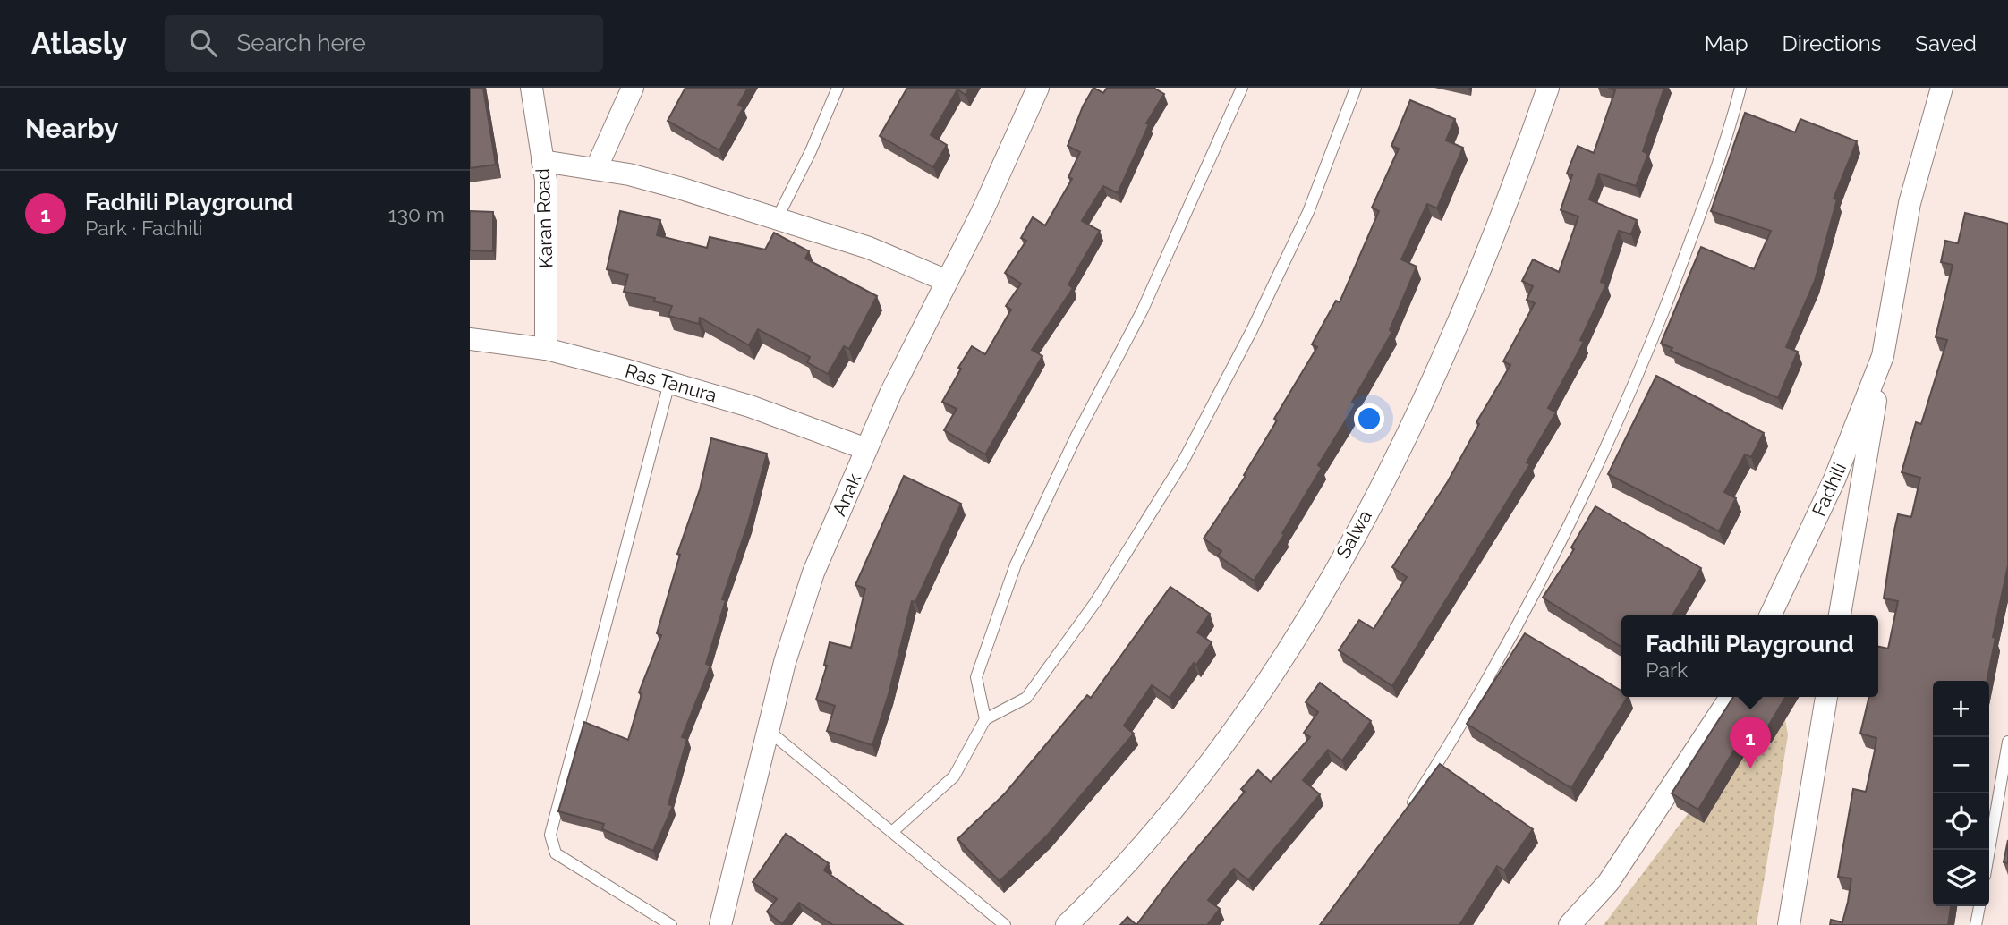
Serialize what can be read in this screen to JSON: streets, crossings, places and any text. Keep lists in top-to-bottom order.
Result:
{
  "streets": {
    "street": [
      "Karan Road",
      "Ras Tanura",
      "Fadhili",
      "Anak",
      "Salwa"
    ]
  },
  "crossings": [
    ["Karan Road", "Ras Tanura"],
    ["Ras Tanura", "Anak"]
  ],
  "page": {
    "header": "Atlasly",
    "search": "Search here",
    "nav": ["Map", "Directions", "Saved"],
    "heading": "Nearby",
    "list": [
      {
        "mark": "1",
        "name": "Fadhili Playground",
        "note": "Park · Fadhili",
        "value": "130 m"
      }
    ],
    "popup": ["Fadhili Playground", "Park"],
    "map_buttons": ["+", "−"],
    "pins": "1"
  }
}
